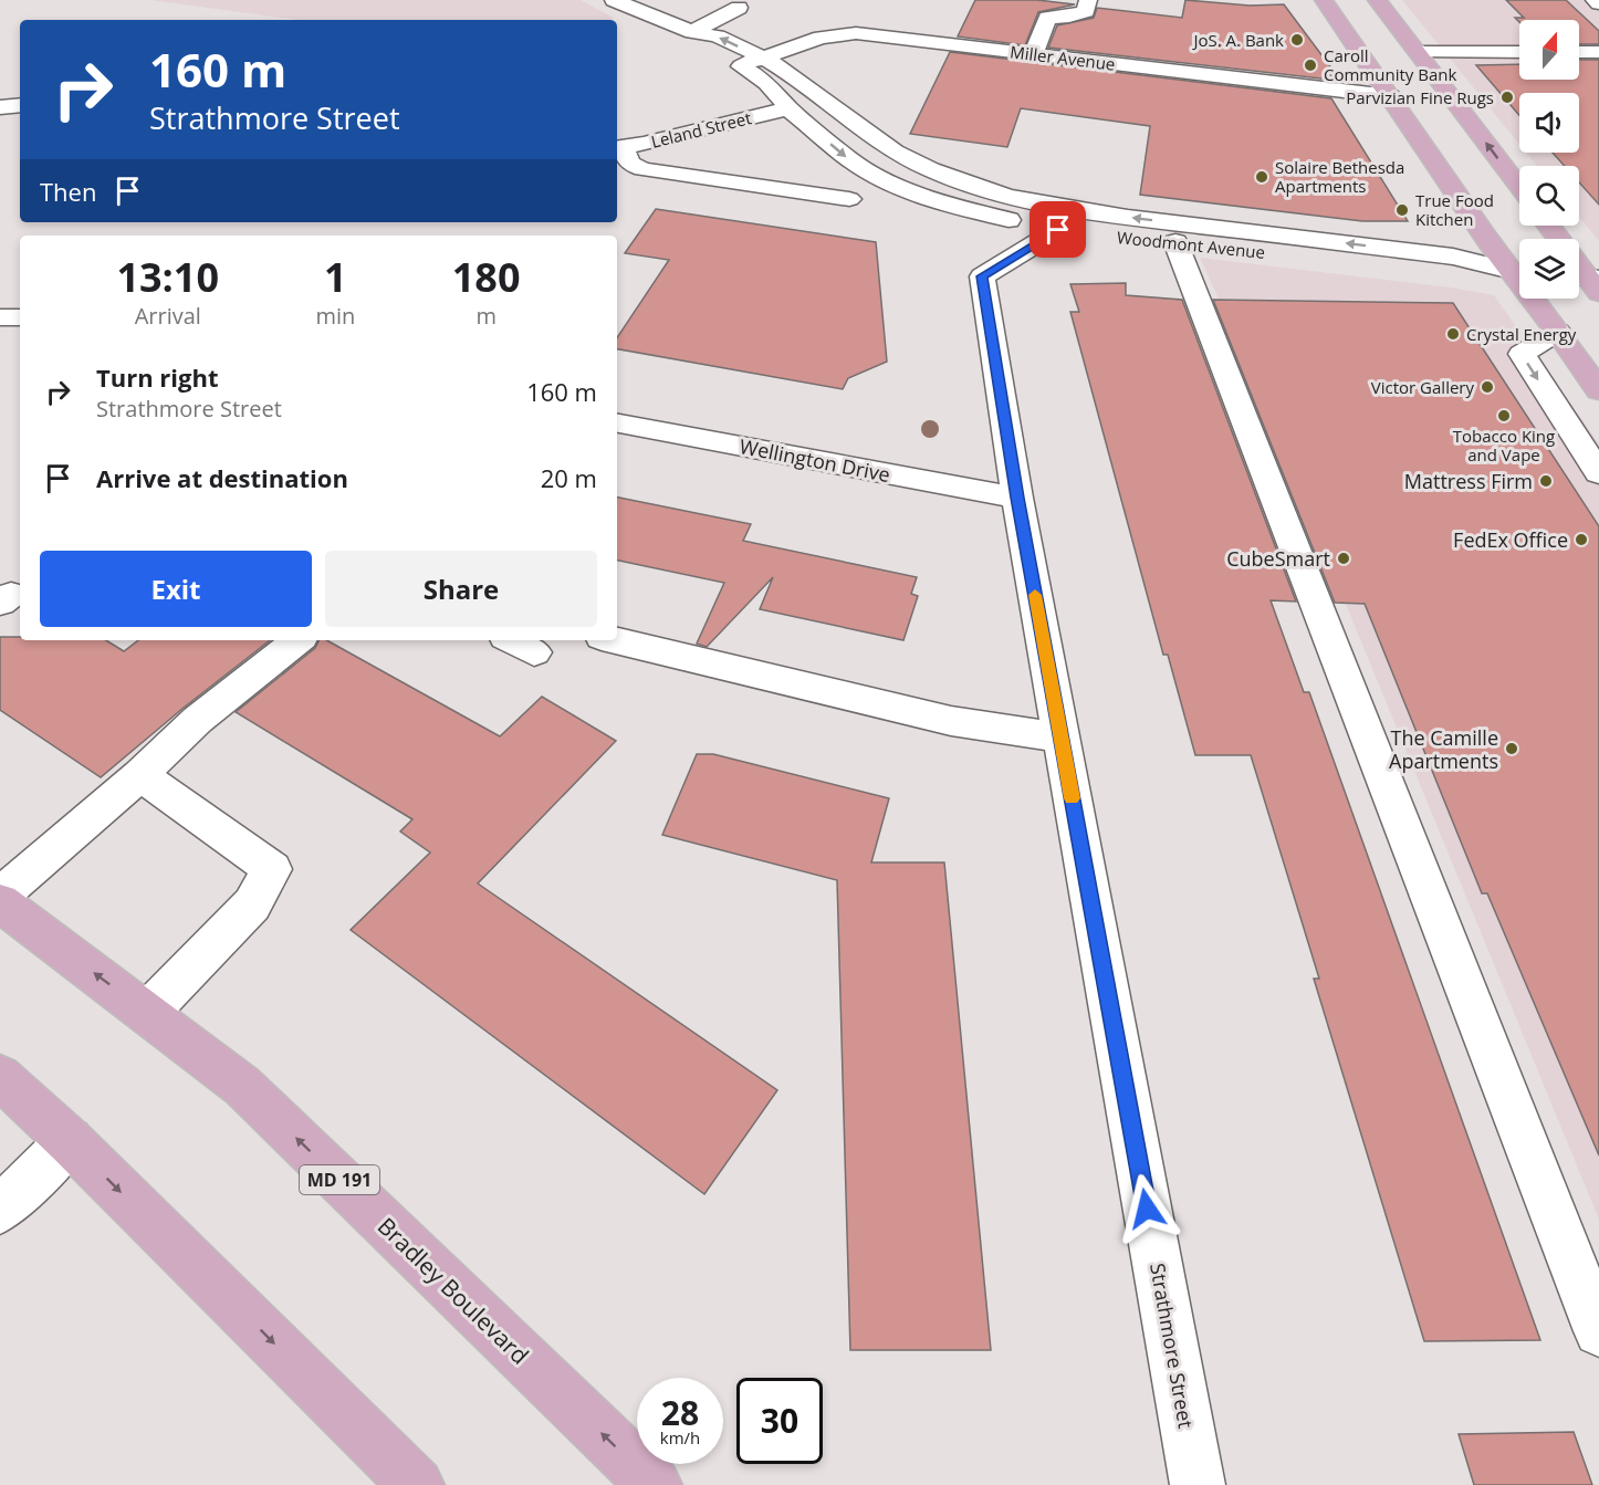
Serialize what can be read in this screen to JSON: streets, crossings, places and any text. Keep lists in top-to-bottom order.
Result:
{
  "streets": {
    "main road": ["MD 191", "Bradley Boulevard"],
    "street": [
      "Miller Avenue",
      "Leland Street",
      "Woodmont Avenue",
      "Wellington Drive",
      "Strathmore Street"
    ]
  },
  "crossings": [
    ["Miller Avenue", "Woodmont Avenue"],
    ["Leland Street", "Woodmont Avenue"],
    ["Woodmont Avenue", "Strathmore Street"],
    ["Wellington Drive", "Strathmore Street"]
  ],
  "places": [
    "JoS. A. Bank",
    "Caroll Community Bank",
    "Parvizian Fine Rugs",
    "Solaire Bethesda Apartments",
    "True Food Kitchen",
    "Crystal Energy",
    "Victor Gallery",
    "Tobacco King and Vape",
    "Mattress Firm",
    "FedEx Office",
    "CubeSmart",
    "The Camille Apartments"
  ],
  "north": "top",
  "page": {
    "turn": ["160 m", "Strathmore Street"],
    "then": "Then",
    "eta": [
      "13:10",
      "Arrival",
      "1",
      "min",
      "180",
      "m"
    ],
    "list": [
      {
        "name": "Turn right",
        "note": "Strathmore Street",
        "value": "160 m"
      },
      {
        "name": "Arrive at destination",
        "value": "20 m"
      }
    ],
    "buttons": ["Exit", "Share"],
    "speed": "28 km/h",
    "limit": "30"
  }
}
